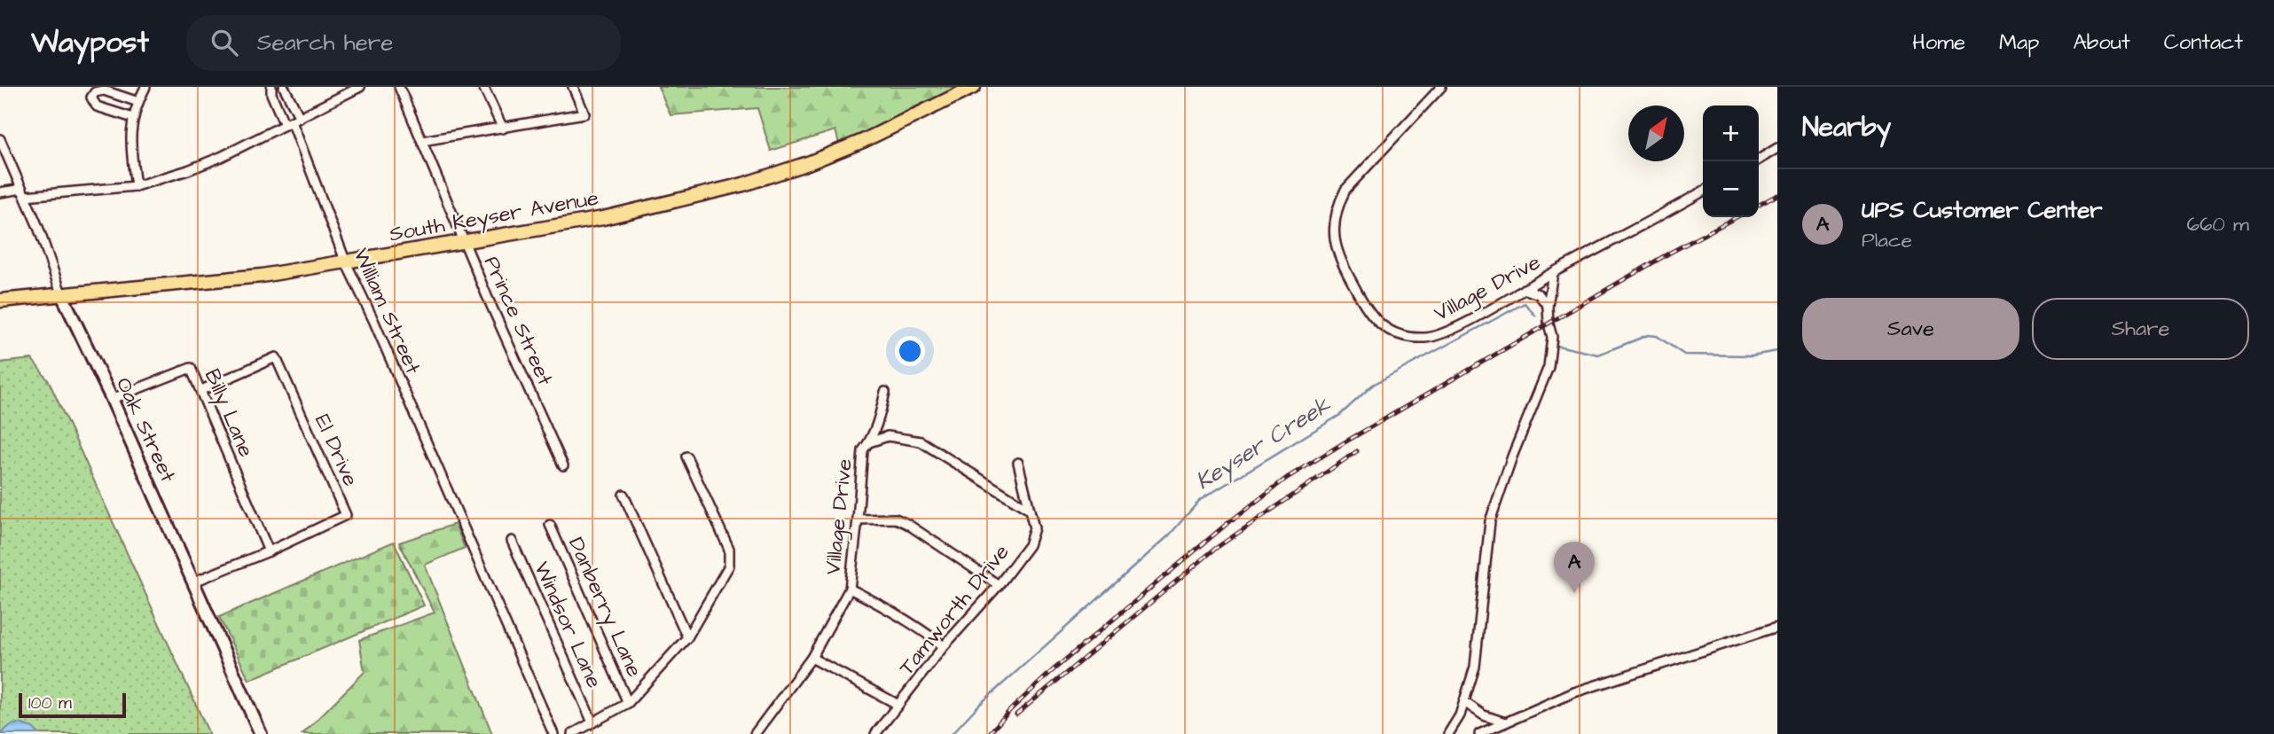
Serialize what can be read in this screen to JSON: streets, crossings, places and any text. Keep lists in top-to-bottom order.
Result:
{
  "streets": {
    "main road": ["South Keyser Avenue"],
    "street": [
      "Village Drive",
      "William Street",
      "Prince Street",
      "Billy Lane",
      "Oak Street",
      "El Drive",
      "Danberry Lane",
      "Tamworth Drive",
      "Windsor Lane"
    ]
  },
  "crossings": [
    ["South Keyser Avenue", "William Street"],
    ["South Keyser Avenue", "Prince Street"],
    ["South Keyser Avenue", "Oak Street"],
    ["Billy Lane", "Oak Street"],
    ["Billy Lane", "El Drive"],
    ["Oak Street", "El Drive"]
  ],
  "water": ["Keyser Creek"],
  "scale_bar": "100 m",
  "north": "top right",
  "page": {
    "header": "Waypost",
    "search": "Search here",
    "nav": [
      "Home",
      "Map",
      "About",
      "Contact"
    ],
    "heading": "Nearby",
    "map_buttons": ["+", "−"],
    "list": [
      {
        "mark": "A",
        "name": "UPS Customer Center",
        "note": "Place",
        "value": "660 m"
      }
    ],
    "buttons": ["Save", "Share"],
    "pins": "A",
    "scale": "100 m"
  }
}
